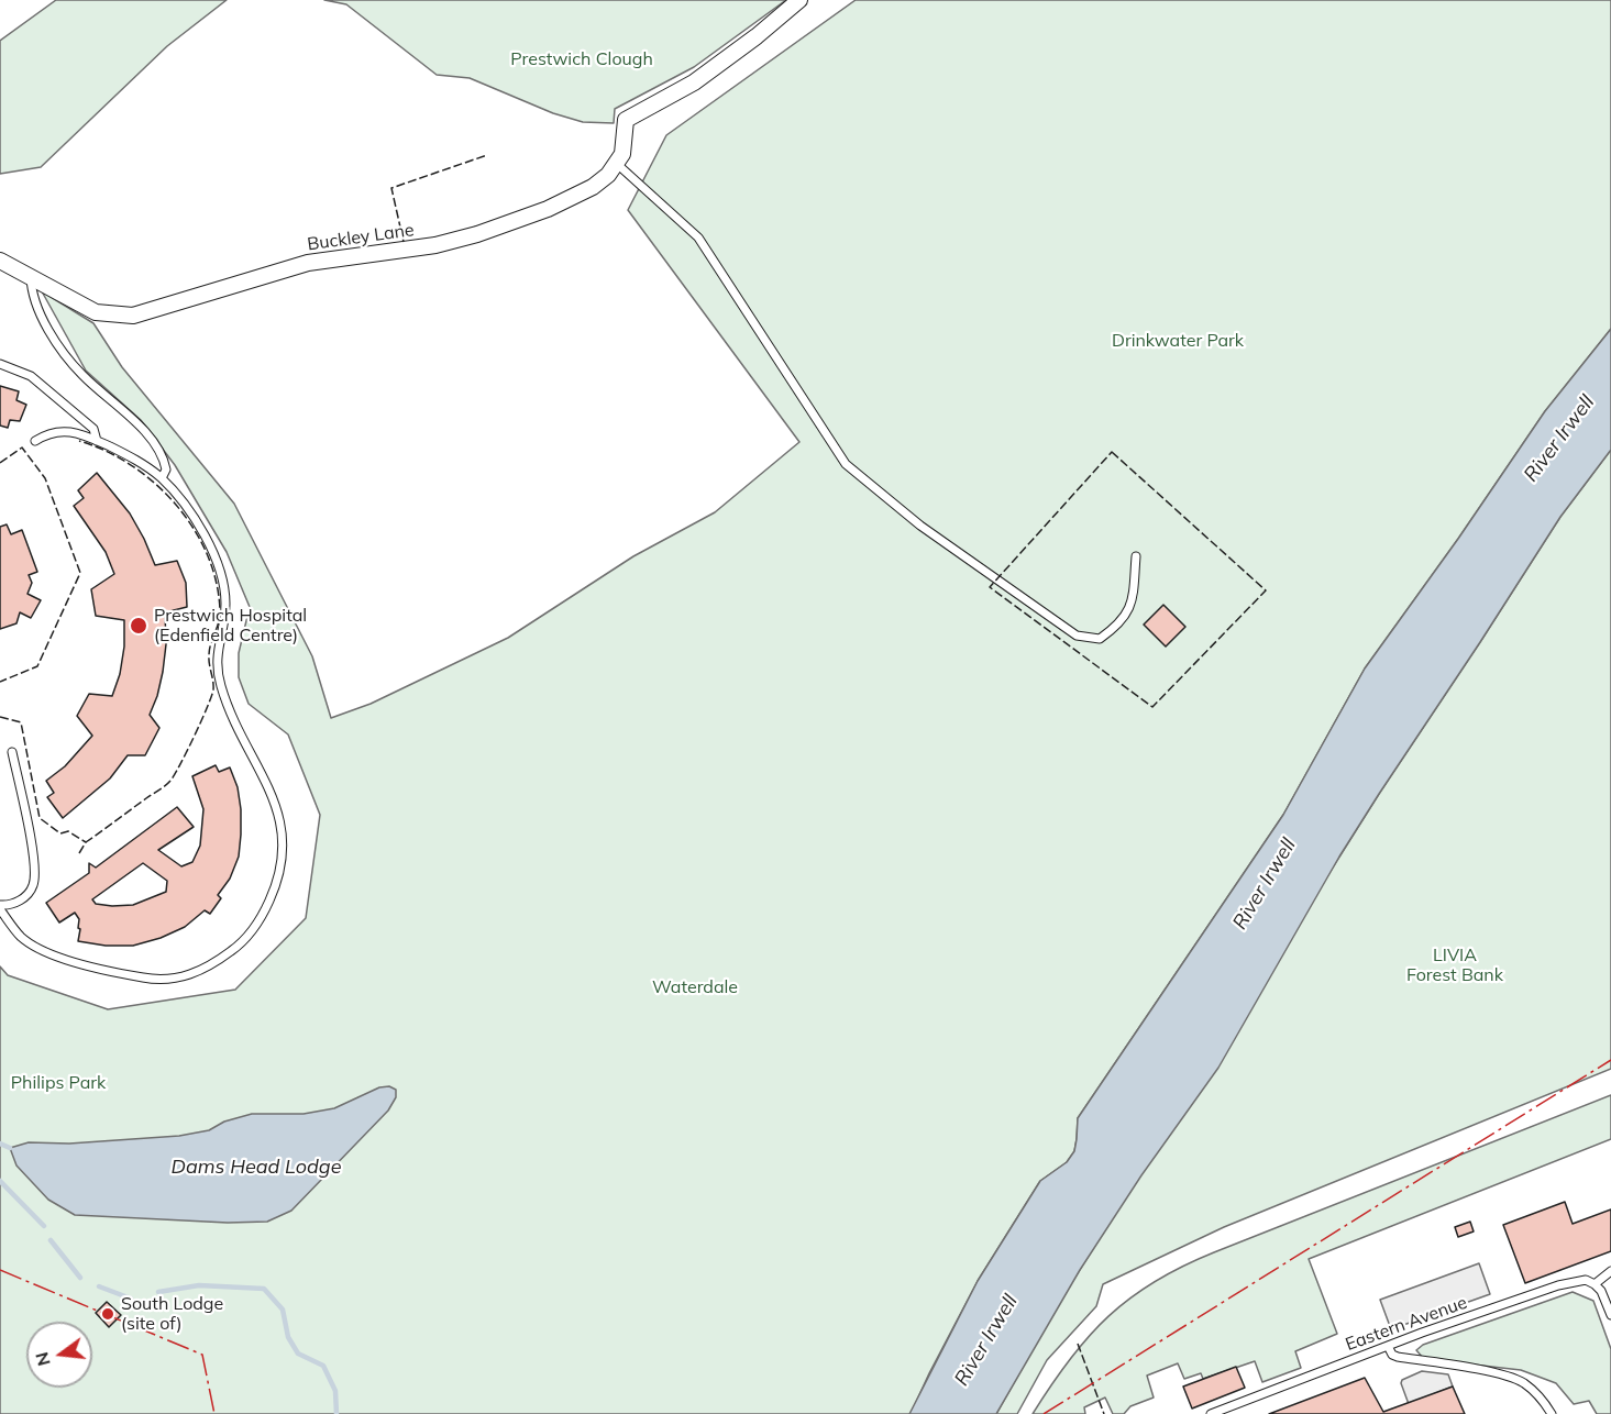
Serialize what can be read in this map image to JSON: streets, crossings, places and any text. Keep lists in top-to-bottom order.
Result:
{
  "streets": {
    "street": ["Buckley Lane"],
    "lane": ["Eastern Avenue"]
  },
  "water": ["River Irwell", "Dams Head Lodge"],
  "parks": [
    "Prestwich Clough",
    "Drinkwater Park",
    "LIVIA Forest Bank",
    "Waterdale",
    "Philips Park"
  ],
  "places": ["Prestwich Hospital (Edenfield Centre)", "South Lodge (site of)"],
  "north": "left"
}
